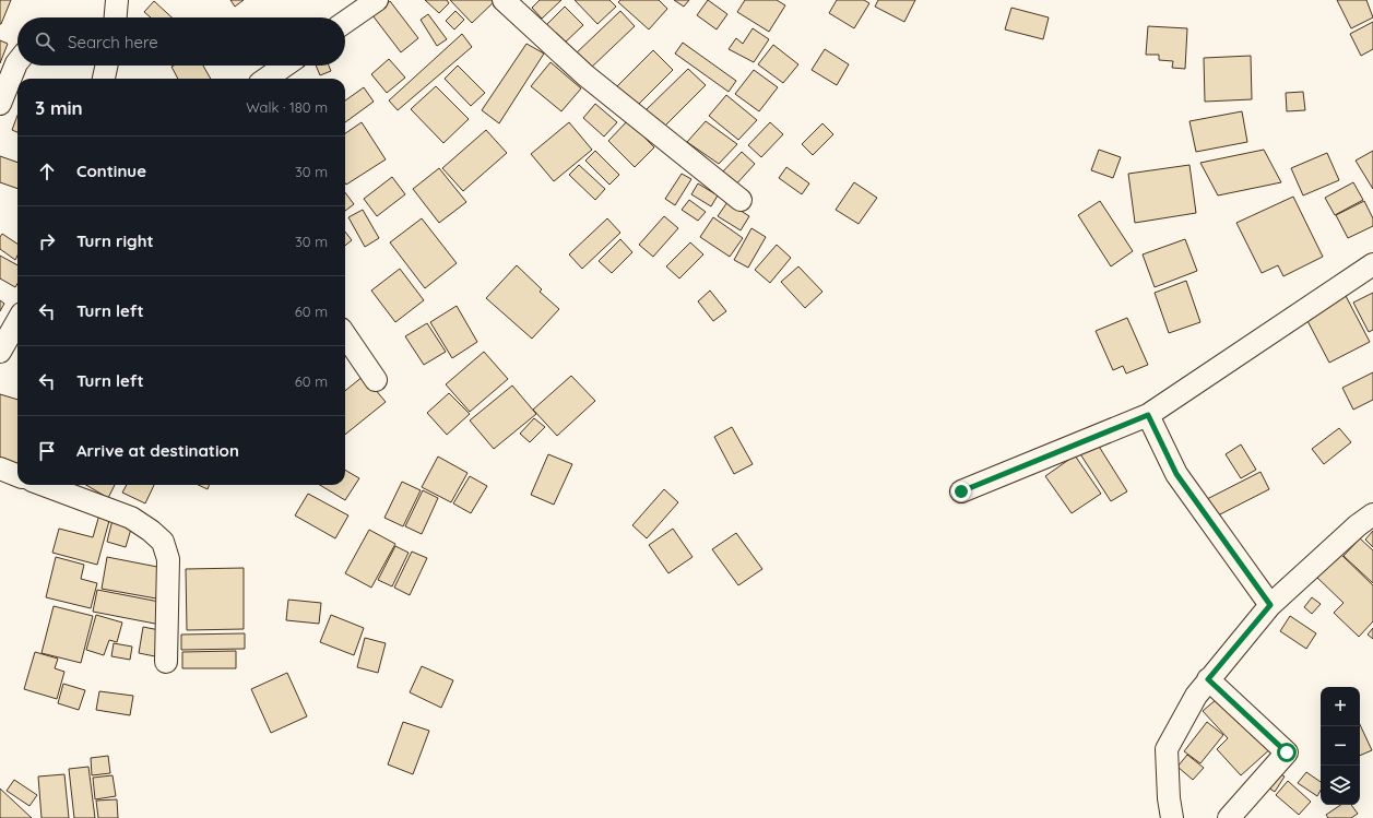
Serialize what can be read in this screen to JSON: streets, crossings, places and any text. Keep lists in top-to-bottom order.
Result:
{
  "page": {
    "search": "Search here",
    "heading": ["3 min", "Walk · 180 m"],
    "list": [
      ["Continue", "30 m"],
      ["Turn right", "30 m"],
      ["Turn left", "60 m"],
      ["Turn left", "60 m"],
      "Arrive at destination"
    ],
    "map_buttons": ["+", "−"]
  }
}
